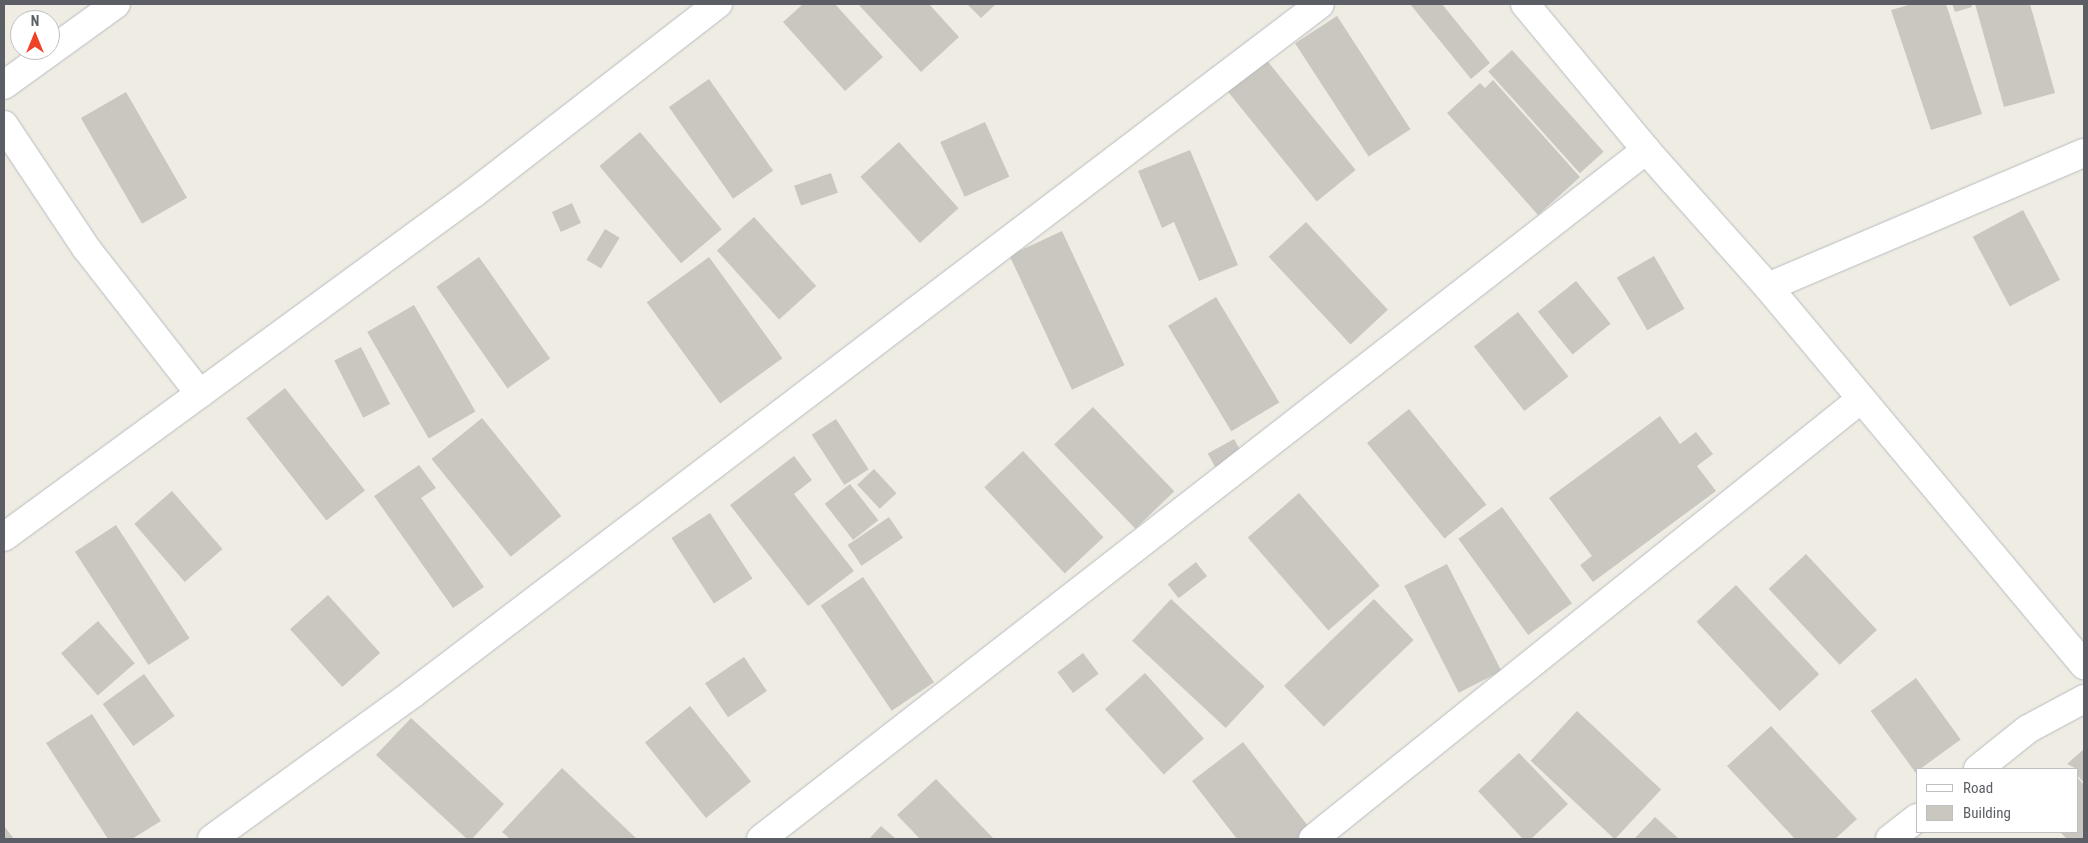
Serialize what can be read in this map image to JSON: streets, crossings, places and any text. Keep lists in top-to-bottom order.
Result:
{
  "legend": ["Road", "Building"],
  "north": "top"
}
